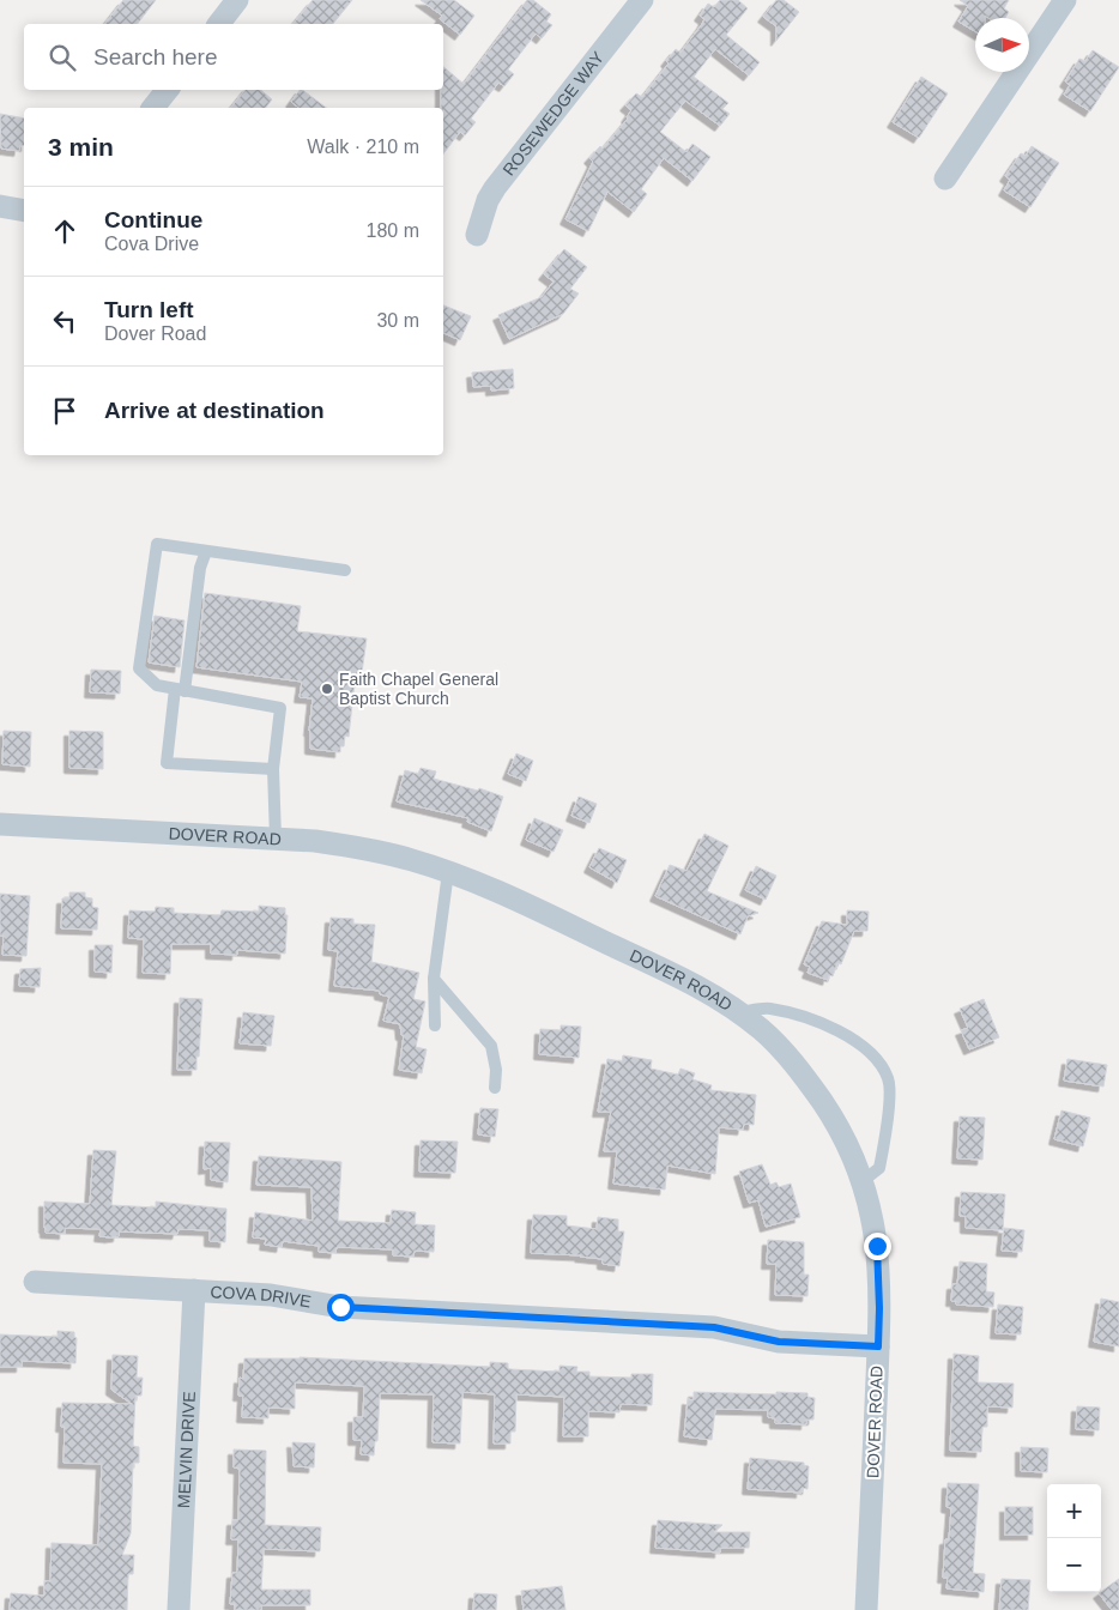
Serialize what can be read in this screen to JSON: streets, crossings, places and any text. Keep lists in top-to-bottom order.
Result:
{
  "streets": {
    "street": [
      "ROSEWEDGE WAY",
      "DOVER ROAD",
      "COVA DRIVE",
      "MELVIN DRIVE"
    ]
  },
  "crossings": [
    ["DOVER ROAD", "COVA DRIVE"],
    ["COVA DRIVE", "MELVIN DRIVE"]
  ],
  "places": ["Faith Chapel General Baptist Church"],
  "north": "right",
  "page": {
    "search": "Search here",
    "heading": ["3 min", "Walk · 210 m"],
    "list": [
      ["Continue", "Cova Drive", "180 m"],
      ["Turn left", "Dover Road", "30 m"],
      "Arrive at destination"
    ],
    "map_buttons": ["+", "−"]
  }
}
